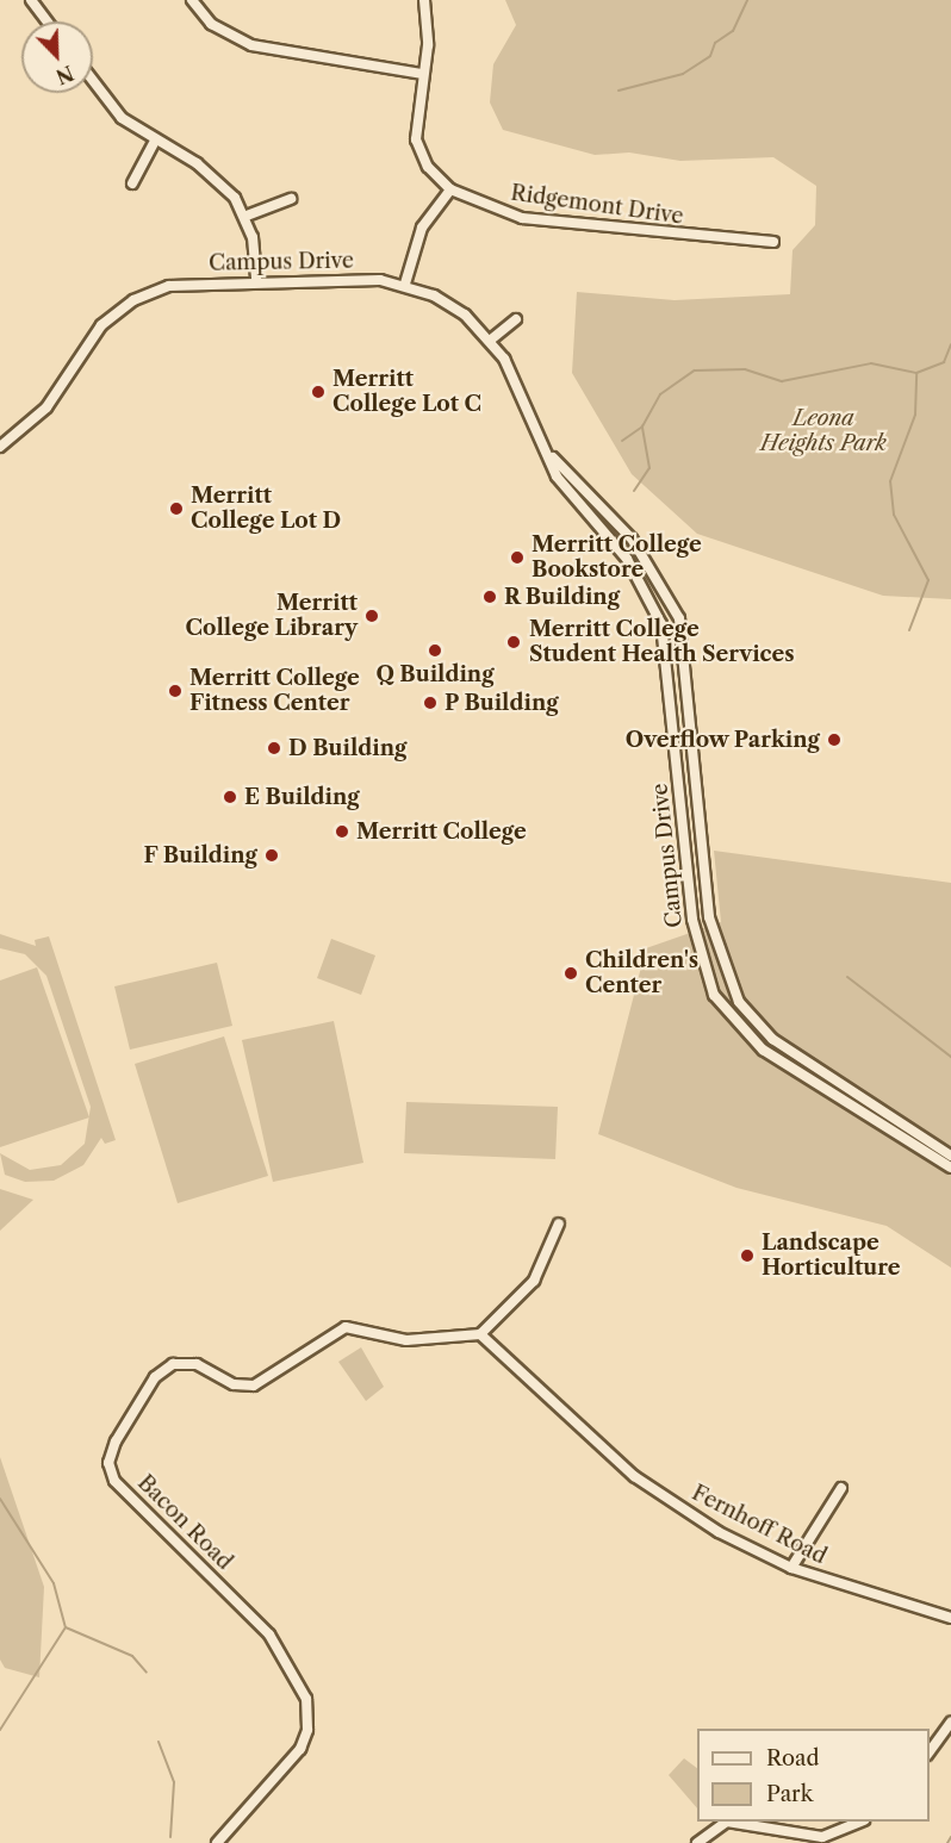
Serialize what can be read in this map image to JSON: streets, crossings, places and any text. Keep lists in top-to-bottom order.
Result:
{
  "streets": {
    "street": [
      "Ridgemont Drive",
      "Campus Drive",
      "Bacon Road",
      "Fernhoff Road"
    ]
  },
  "crossings": [
    ["Bacon Road", "Fernhoff Road"]
  ],
  "parks": ["Leona Heights Park"],
  "places": [
    "Merritt College Lot C",
    "Merritt College Lot D",
    "Merritt College Bookstore",
    "R Building",
    "Merritt College Library",
    "Merritt College Student Health Services",
    "Q Building",
    "Merritt College Fitness Center",
    "P Building",
    "Overflow Parking",
    "D Building",
    "E Building",
    "Merritt College",
    "F Building",
    "Children's Center",
    "Landscape Horticulture"
  ],
  "legend": ["Road", "Park"],
  "north": "bottom right"
}
